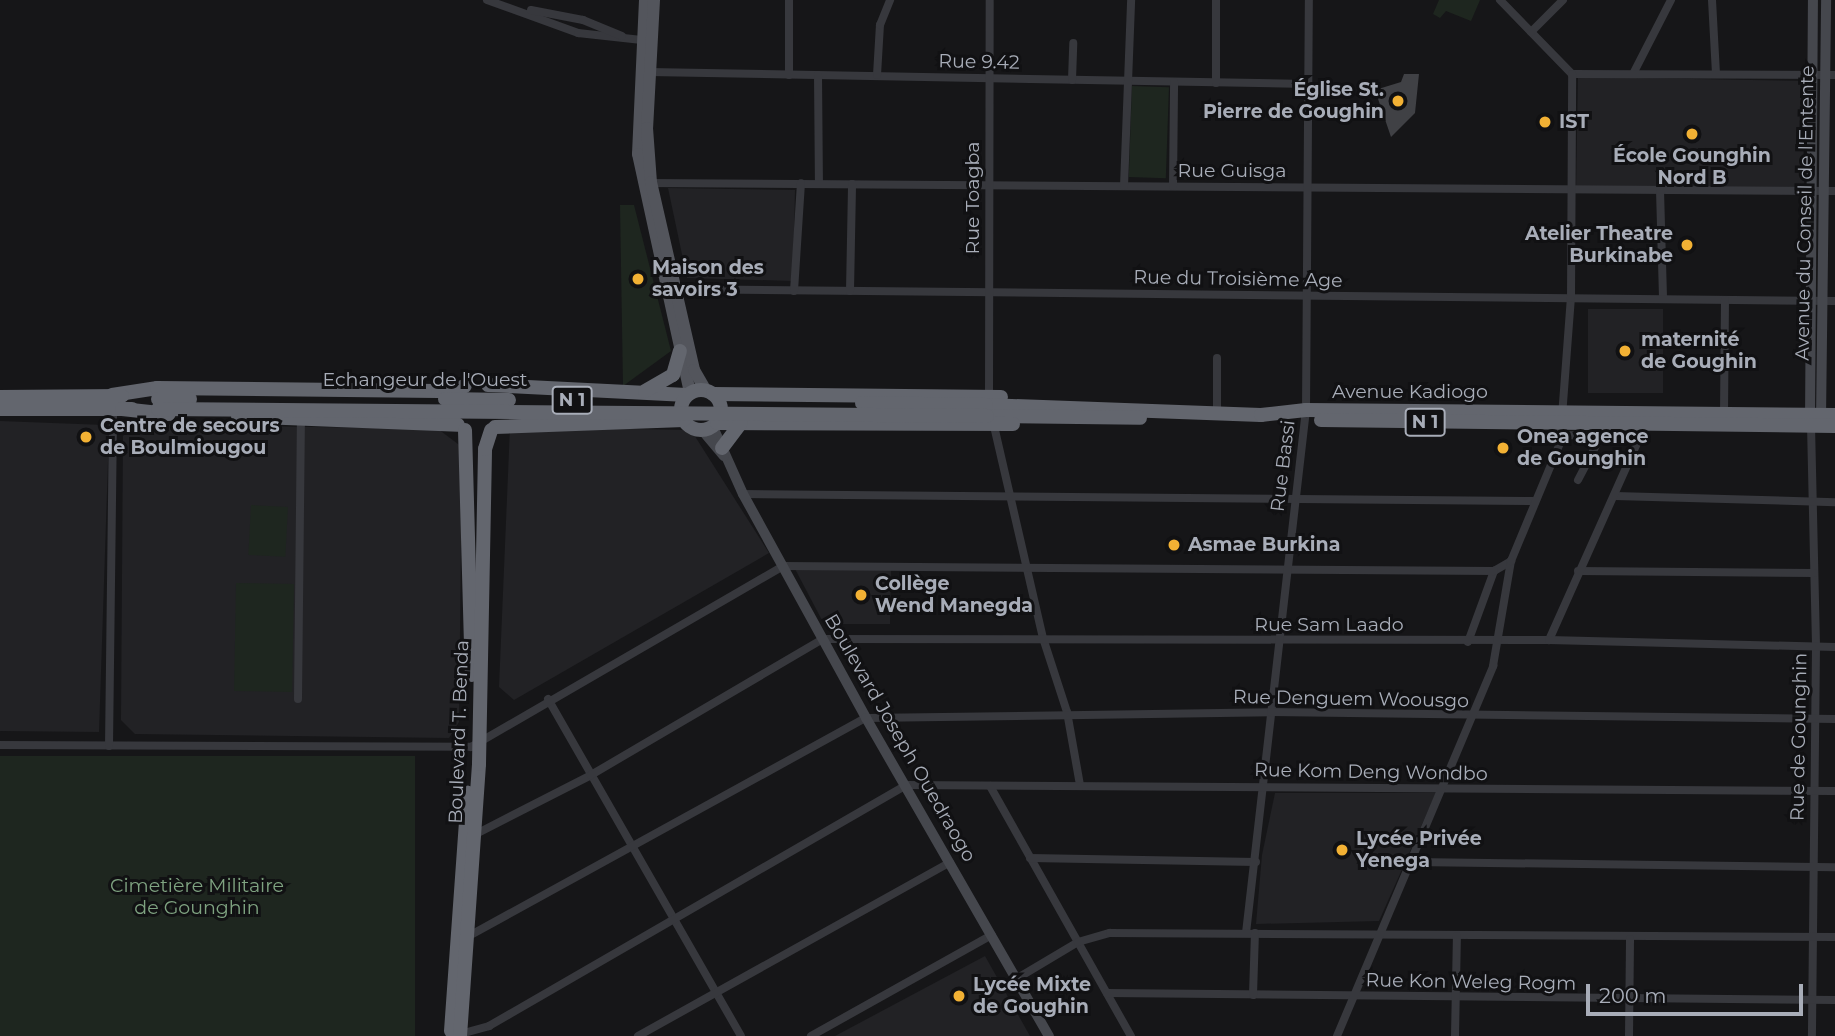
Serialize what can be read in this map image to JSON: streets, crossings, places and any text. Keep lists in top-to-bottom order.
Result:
{
  "streets": {
    "highway": [
      "Echangeur de l'Ouest",
      "Avenue Kadiogo",
      "N 1",
      "Boulevard T. Benda"
    ],
    "street": [
      "Rue 9.42",
      "Rue Guisga",
      "Rue Toagba",
      "Avenue du Conseil de l'Entente",
      "Rue du Troisième Age",
      "Rue Bassi",
      "Rue Sam Laado",
      "Rue Denguem Woousgo",
      "Rue de Gounghin",
      "Boulevard Joseph Ouedraogo",
      "Rue Kom Deng Wondbo",
      "Rue Kon Weleg Rogm"
    ]
  },
  "crossings": [
    ["Rue 9.42", "Rue Toagba"],
    ["Rue 9.42", "Rue Bassi"],
    ["Rue Guisga", "Rue Toagba"],
    ["Rue Guisga", "Avenue du Conseil de l'Entente"],
    ["Rue Guisga", "Rue Bassi"],
    ["Rue Toagba", "Rue du Troisième Age"],
    ["Rue Toagba", "Echangeur de l'Ouest"],
    ["Rue Toagba", "Avenue Kadiogo"],
    ["Rue Toagba", "N 1"],
    ["Rue Toagba", "Rue Sam Laado"],
    ["Rue Toagba", "Rue Denguem Woousgo"],
    ["Rue Toagba", "Rue Kom Deng Wondbo"],
    ["Avenue du Conseil de l'Entente", "Rue du Troisième Age"],
    ["Avenue du Conseil de l'Entente", "Avenue Kadiogo"],
    ["Avenue du Conseil de l'Entente", "Rue de Gounghin"],
    ["Rue du Troisième Age", "Rue Bassi"],
    ["Echangeur de l'Ouest", "Avenue Kadiogo"],
    ["Echangeur de l'Ouest", "N 1"],
    ["Avenue Kadiogo", "N 1"],
    ["Avenue Kadiogo", "Rue Bassi"],
    ["Avenue Kadiogo", "Rue de Gounghin"],
    ["N 1", "Boulevard T. Benda"],
    ["N 1", "Boulevard Joseph Ouedraogo"],
    ["Rue Bassi", "Rue Sam Laado"],
    ["Rue Bassi", "Rue Denguem Woousgo"],
    ["Rue Bassi", "Rue Kom Deng Wondbo"],
    ["Rue Bassi", "Rue Kon Weleg Rogm"],
    ["Rue Sam Laado", "Rue de Gounghin"],
    ["Rue Sam Laado", "Boulevard Joseph Ouedraogo"],
    ["Rue Denguem Woousgo", "Rue de Gounghin"],
    ["Rue Denguem Woousgo", "Boulevard Joseph Ouedraogo"],
    ["Rue de Gounghin", "Rue Kom Deng Wondbo"],
    ["Rue de Gounghin", "Rue Kon Weleg Rogm"],
    ["Boulevard Joseph Ouedraogo", "Rue Kom Deng Wondbo"]
  ],
  "parks": ["Cimetière Militaire de Gounghin"],
  "places": [
    "Église St. Pierre de Goughin",
    "IST",
    "École Gounghin Nord B",
    "Atelier Theatre Burkinabe",
    "Maison des savoirs 3",
    "maternité de Goughin",
    "Centre de secours de Boulmiougou",
    "Onea agence de Gounghin",
    "Asmae Burkina",
    "Collège Wend Manegda",
    "Lycée Privée Yenega",
    "Lycée Mixte de Goughin"
  ],
  "scale_bar": "200 m"
}
